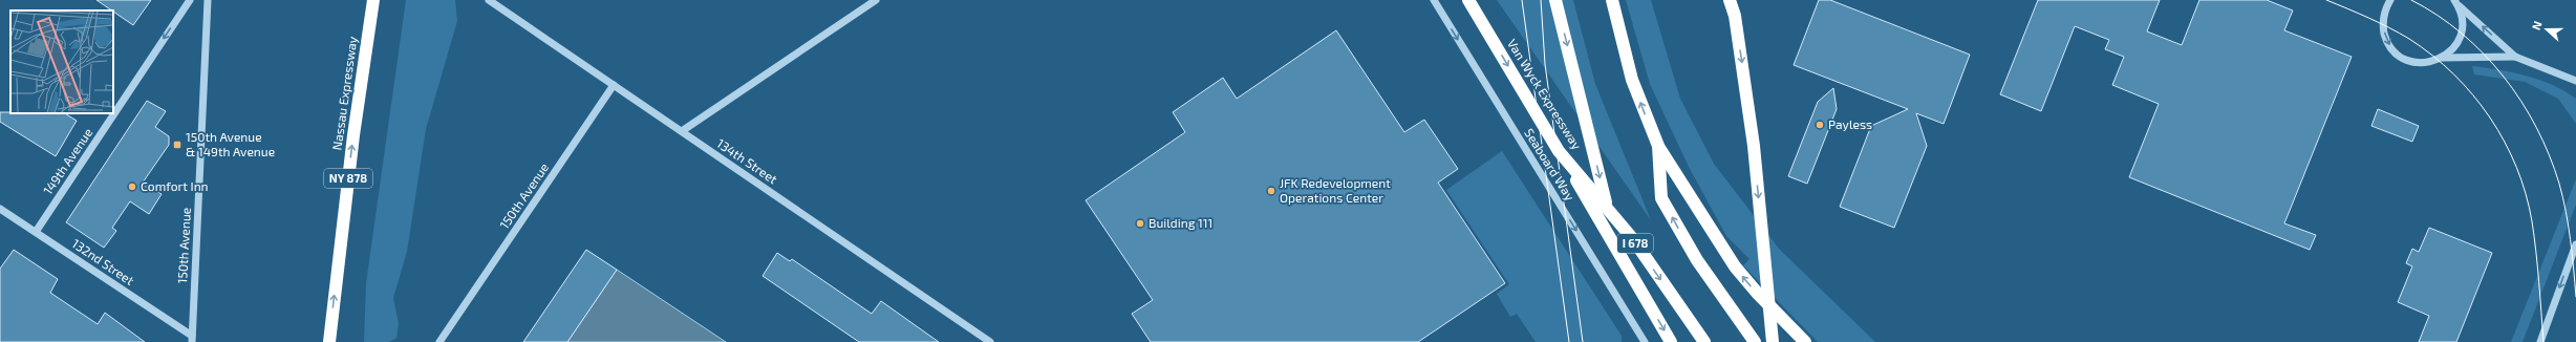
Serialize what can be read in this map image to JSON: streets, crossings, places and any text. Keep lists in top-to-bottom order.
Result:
{
  "streets": {
    "highway": [
      "Nassau Expressway",
      "Van Wyck Expressway",
      "NY 878",
      "I 678"
    ],
    "street": [
      "149th Avenue",
      "134th Street",
      "Seaboard Way",
      "150th Avenue",
      "132nd Street"
    ]
  },
  "crossings": [
    ["149th Avenue", "132nd Street"],
    ["134th Street", "150th Avenue"],
    ["150th Avenue", "132nd Street"]
  ],
  "one_way": ["Nassau Expressway", "149th Avenue", "Seaboard Way"],
  "places": {
    "other": [
      "Payless",
      "Comfort Inn",
      "JFK Redevelopment Operations Center",
      "Building 111"
    ],
    "transit": ["150th Avenue & 149th Avenue"]
  },
  "north": "left"
}
